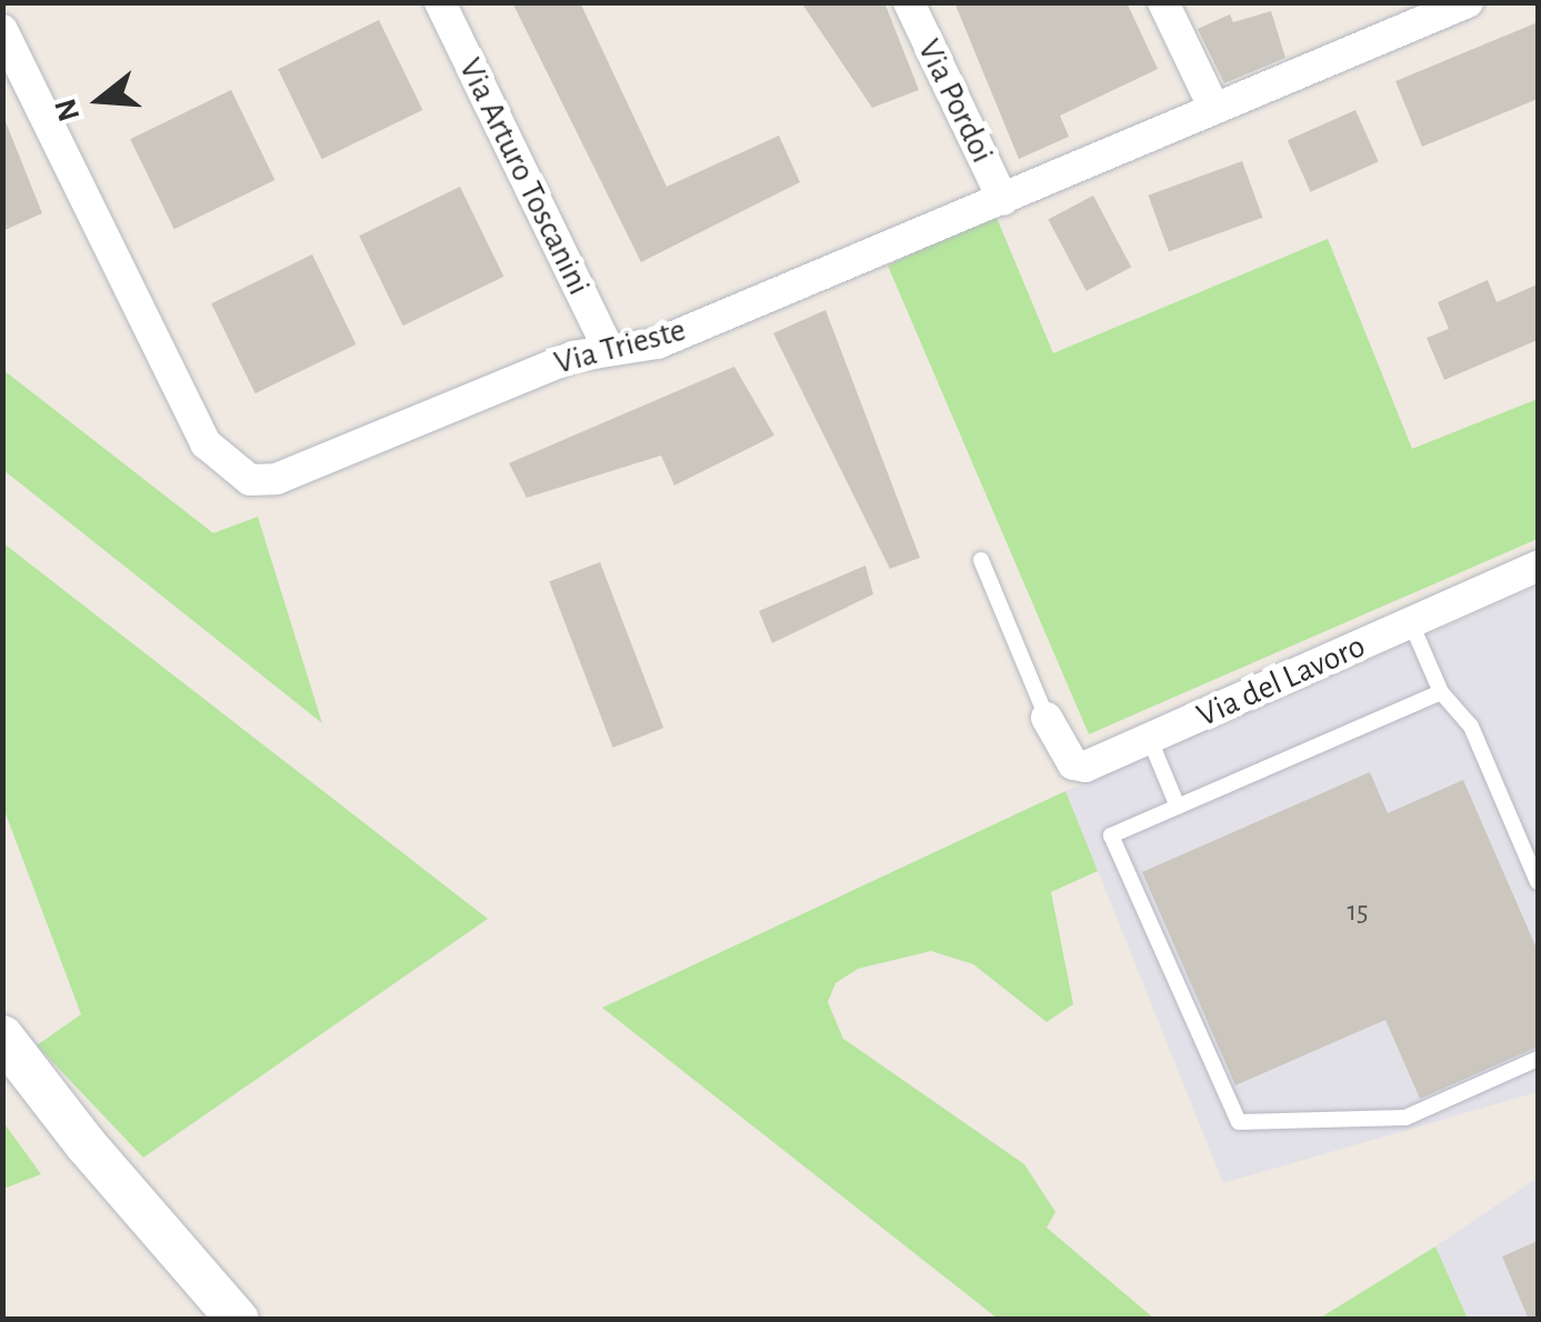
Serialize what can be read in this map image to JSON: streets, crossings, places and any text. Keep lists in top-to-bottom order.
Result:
{
  "streets": {
    "street": [
      "Via Pordoi",
      "Via Arturo Toscanini",
      "Via Trieste",
      "Via del Lavoro"
    ]
  },
  "crossings": [
    ["Via Pordoi", "Via Trieste"],
    ["Via Arturo Toscanini", "Via Trieste"]
  ],
  "house_numbers": ["15"],
  "north": "left"
}
